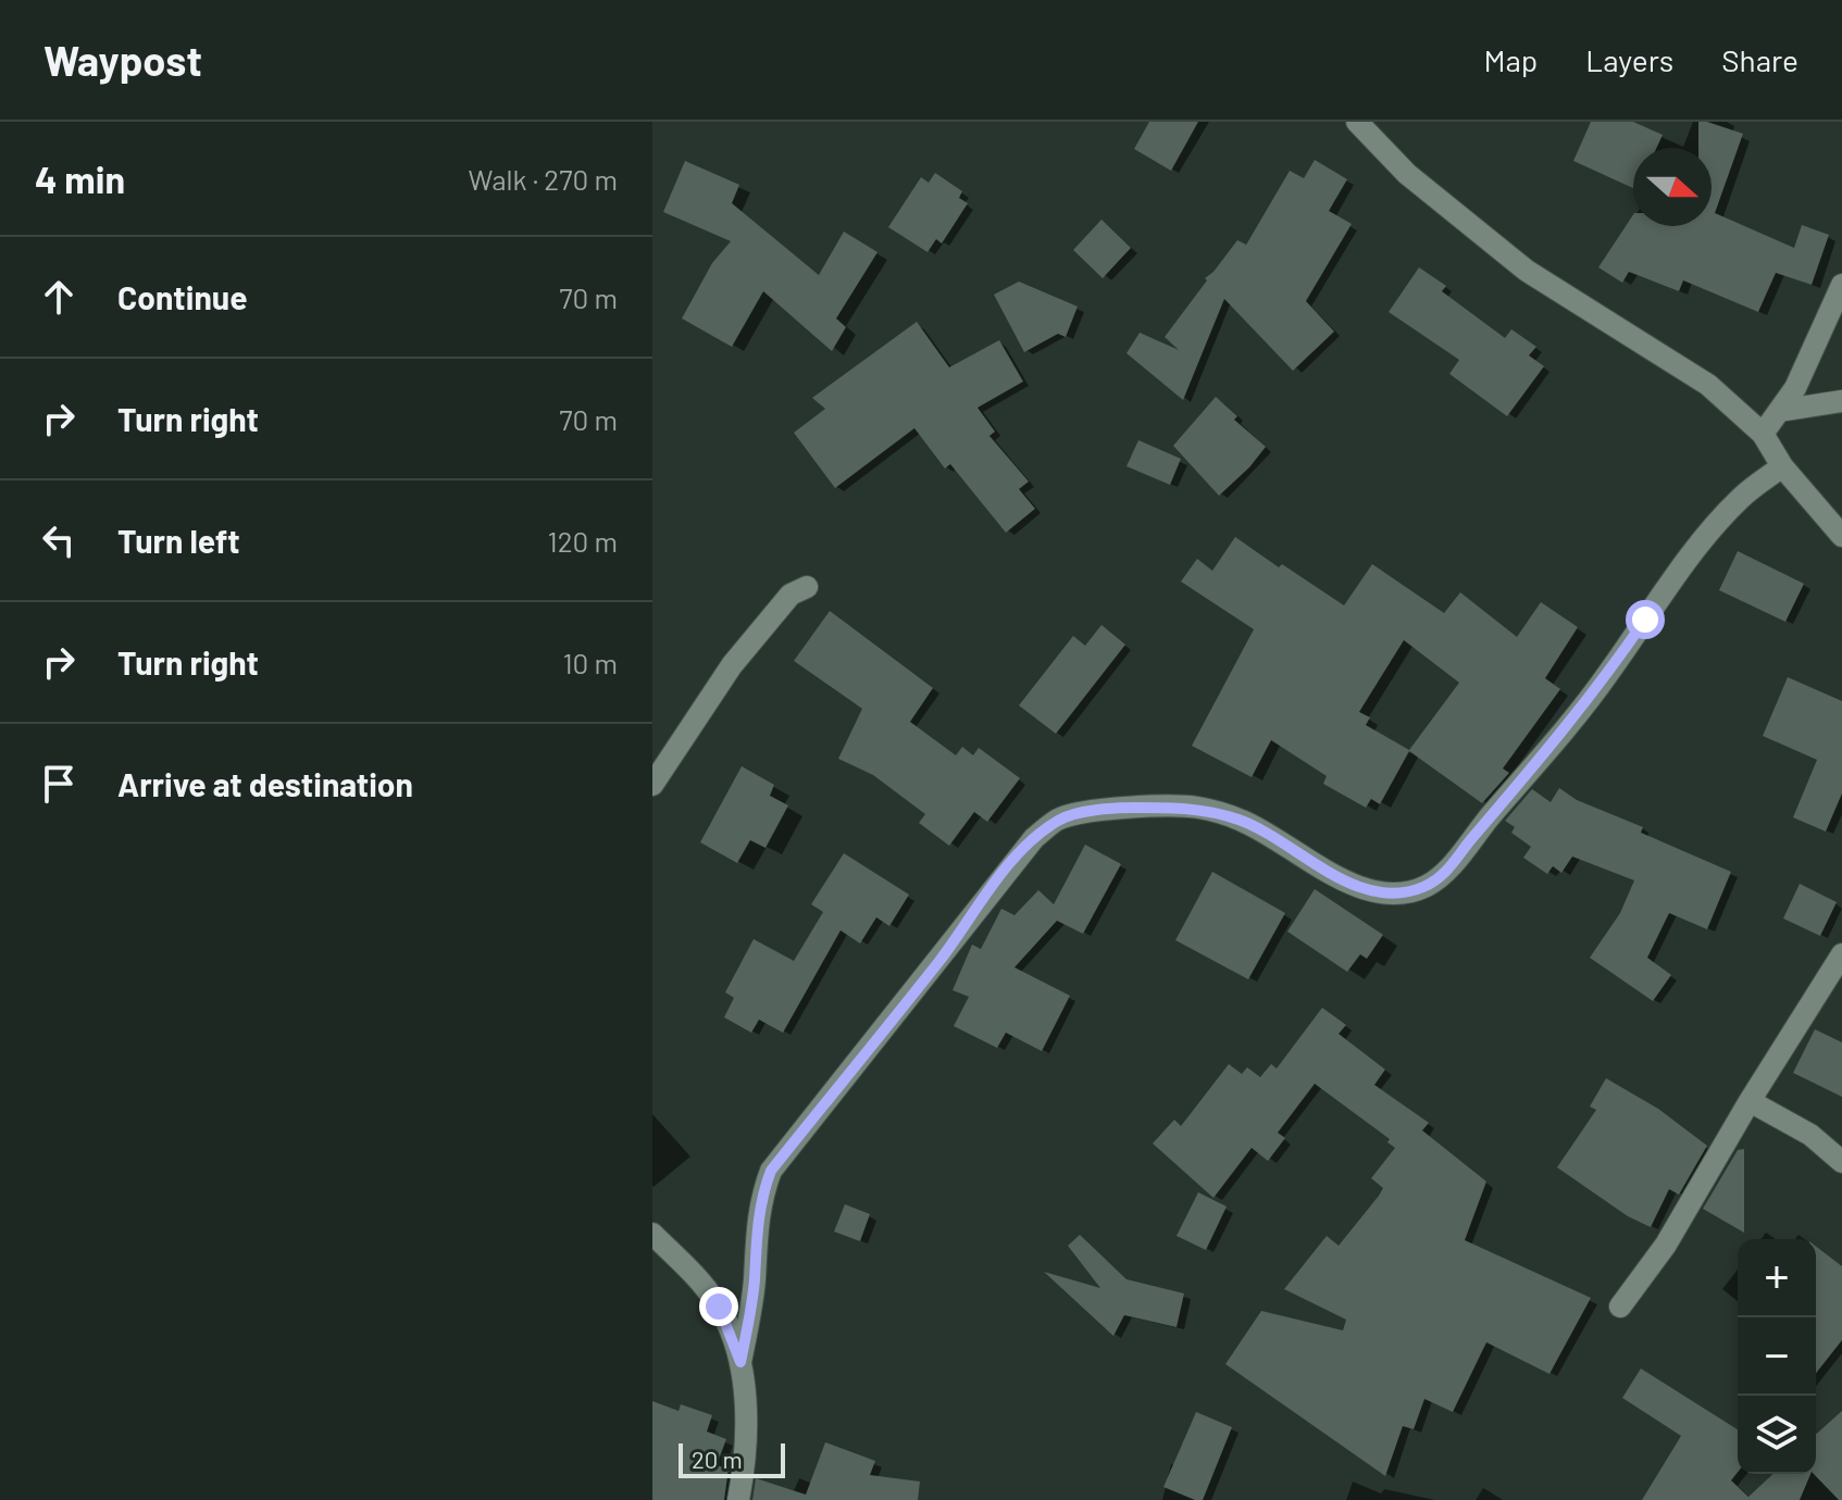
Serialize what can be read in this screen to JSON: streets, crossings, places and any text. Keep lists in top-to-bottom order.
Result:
{
  "scale_bar": "20 m",
  "north": "right",
  "page": {
    "header": "Waypost",
    "nav": ["Map", "Layers", "Share"],
    "heading": ["4 min", "Walk · 270 m"],
    "list": [
      ["Continue", "70 m"],
      ["Turn right", "70 m"],
      ["Turn left", "120 m"],
      ["Turn right", "10 m"],
      "Arrive at destination"
    ],
    "map_buttons": ["+", "−"],
    "scale": "20 m"
  }
}
